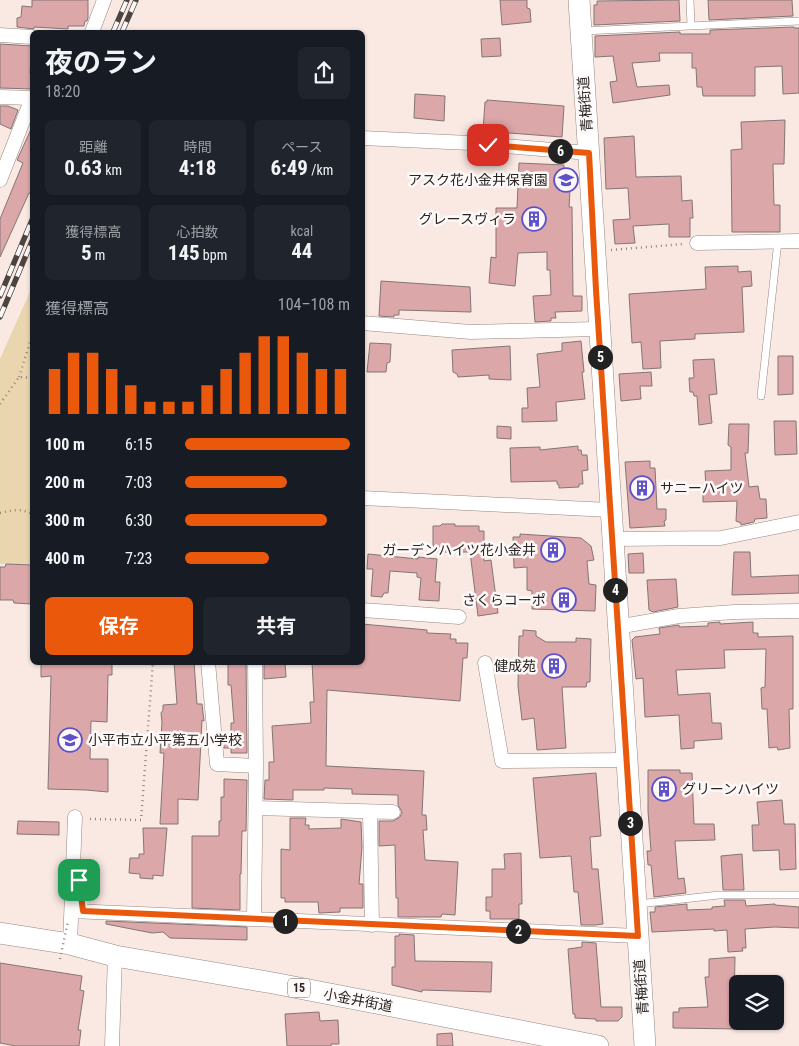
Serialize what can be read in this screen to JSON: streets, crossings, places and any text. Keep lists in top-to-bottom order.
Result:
{
  "streets": {
    "main road": ["青梅街道", "15", "小金井街道"]
  },
  "places": {
    "school or university": ["アスク花小金井保育園", "小平市立小平第五小学校"],
    "building": [
      "グレースヴィラ",
      "サニーハイツ",
      "ガーデンハイツ花小金井",
      "さくらコーポ",
      "健成苑",
      "グリーンハイツ"
    ]
  },
  "page": {
    "heading": ["夜のラン", "18:20"],
    "stats": [
      ["距離", "0.63 km"],
      ["時間", "4:18"],
      ["ペース", "6:49 /km"],
      ["獲得標高", "5 m"],
      ["心拍数", "145 bpm"],
      ["kcal", "44"]
    ],
    "pins": [
      "6",
      "5",
      "4",
      "3",
      "1",
      "2"
    ],
    "chart": ["獲得標高", "104–108 m"],
    "list": [
      {
        "name": "100 m",
        "note": "6:15"
      },
      {
        "name": "200 m",
        "note": "7:03"
      },
      {
        "name": "300 m",
        "note": "6:30"
      },
      {
        "name": "400 m",
        "note": "7:23"
      }
    ],
    "buttons": ["保存", "共有"]
  }
}
